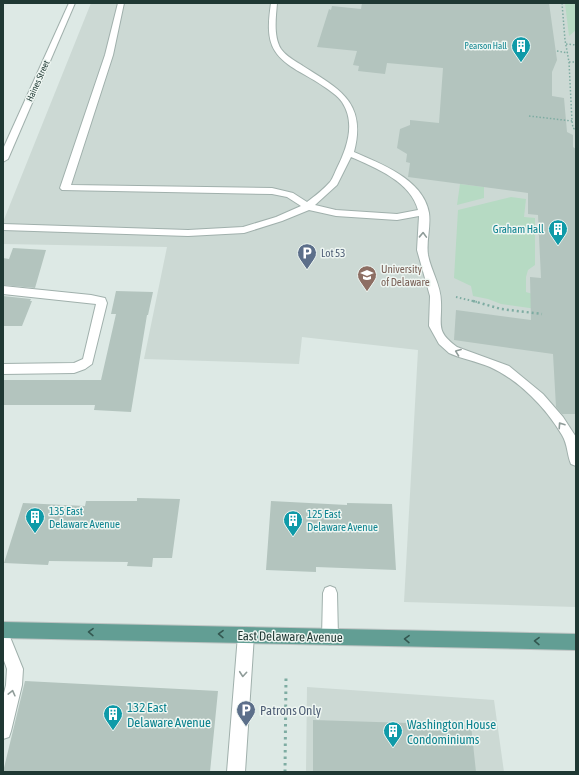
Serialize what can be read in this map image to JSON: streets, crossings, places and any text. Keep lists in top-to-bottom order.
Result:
{
  "streets": {
    "main road": ["East Delaware Avenue"],
    "street": ["Haines Street"]
  },
  "one_way": ["East Delaware Avenue"],
  "places": {
    "building": [
      "Pearson Hall",
      "Graham Hall",
      "135 East Delaware Avenue",
      "125 East Delaware Avenue",
      "132 East Delaware Avenue",
      "Washington House Condominiums"
    ],
    "parking": ["Lot 53", "Patrons Only"],
    "school or university": ["University of Delaware"]
  }
}
